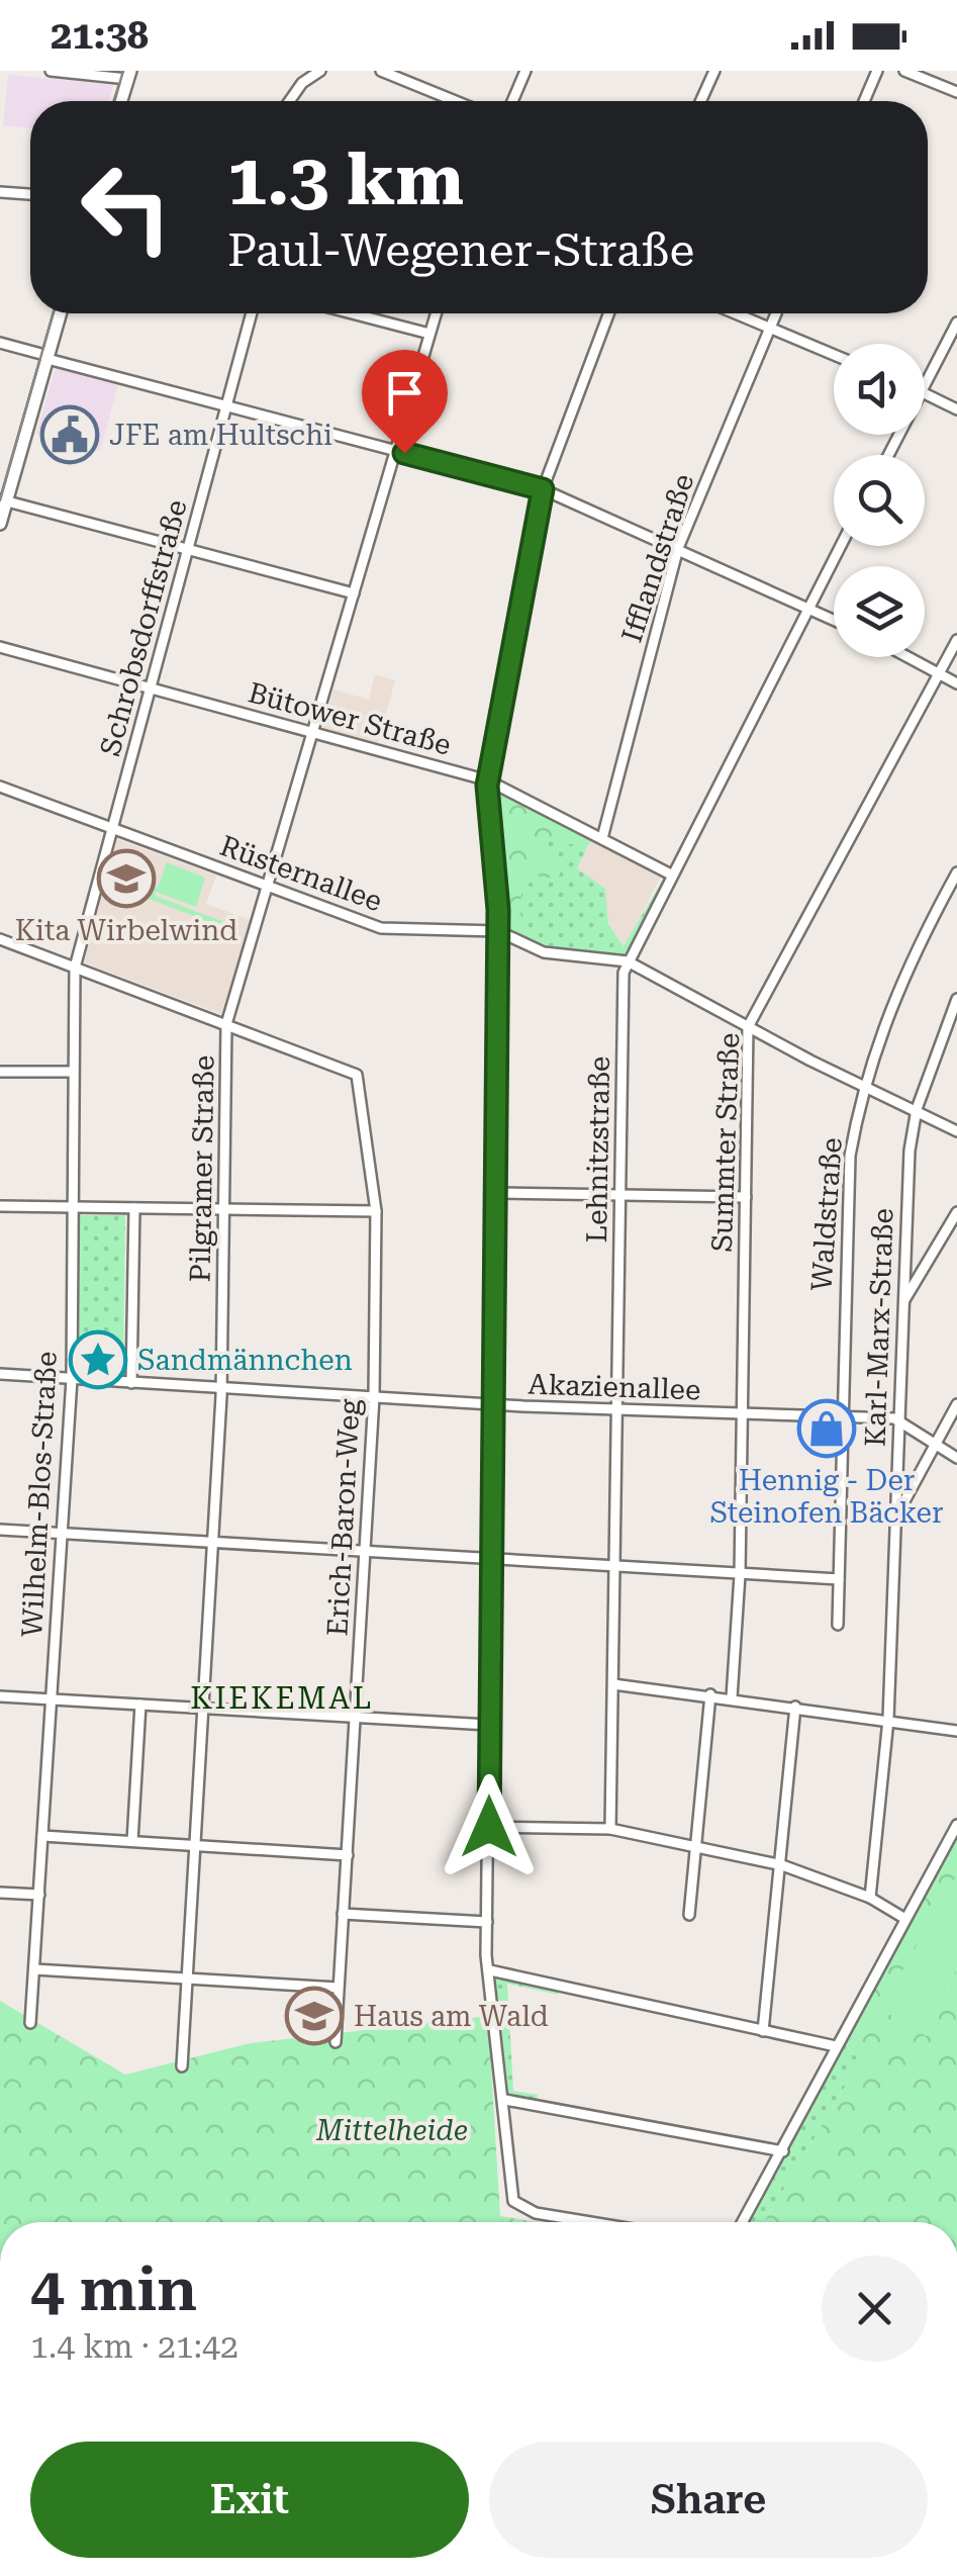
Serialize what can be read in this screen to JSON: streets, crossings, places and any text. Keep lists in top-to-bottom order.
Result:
{
  "streets": {
    "street": [
      "Ifflandstraße",
      "Schrobsdorffstraße",
      "Bütower Straße",
      "Rüsternallee",
      "Summter Straße",
      "Lehnitzstraße",
      "Pilgramer Straße",
      "Waldstraße",
      "Karl-Marx-Straße",
      "Akazienallee",
      "Wilhelm-Blos-Straße",
      "Erich-Baron-Weg"
    ]
  },
  "crossings": [
    ["Ifflandstraße", "Bütower Straße"],
    ["Schrobsdorffstraße", "Bütower Straße"],
    ["Schrobsdorffstraße", "Rüsternallee"],
    ["Schrobsdorffstraße", "Wilhelm-Blos-Straße"],
    ["Schrobsdorffstraße", "Erich-Baron-Weg"],
    ["Bütower Straße", "Lehnitzstraße"],
    ["Bütower Straße", "Pilgramer Straße"],
    ["Rüsternallee", "Summter Straße"],
    ["Rüsternallee", "Lehnitzstraße"],
    ["Rüsternallee", "Pilgramer Straße"],
    ["Rüsternallee", "Waldstraße"],
    ["Rüsternallee", "Karl-Marx-Straße"],
    ["Summter Straße", "Akazienallee"],
    ["Lehnitzstraße", "Akazienallee"],
    ["Pilgramer Straße", "Akazienallee"],
    ["Pilgramer Straße", "Erich-Baron-Weg"],
    ["Waldstraße", "Akazienallee"],
    ["Karl-Marx-Straße", "Akazienallee"],
    ["Akazienallee", "Wilhelm-Blos-Straße"],
    ["Akazienallee", "Erich-Baron-Weg"],
    ["Wilhelm-Blos-Straße", "Erich-Baron-Weg"]
  ],
  "districts": ["KIEKEMAL"],
  "parks": ["Mittelheide"],
  "places": {
    "public building": ["JFE am Hultschi"],
    "school or university": ["Kita Wirbelwind", "Haus am Wald"],
    "place": ["Sandmännchen"],
    "shop": ["Hennig - Der Steinofen Bäcker"]
  },
  "page": {
    "status": "21:38",
    "turn": ["1.3 km", "Paul-Wegener-Straße"],
    "heading": ["4 min", "1.4 km · 21:42"],
    "buttons": ["Exit", "Share"]
  }
}
